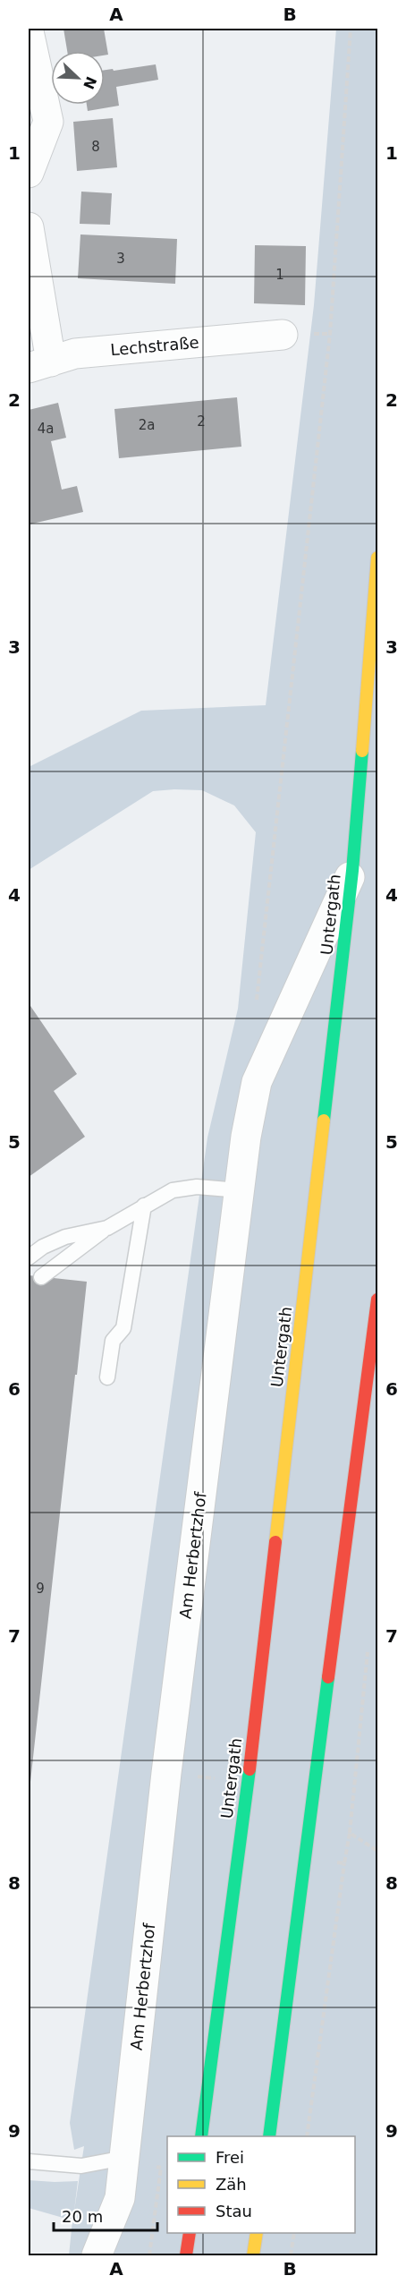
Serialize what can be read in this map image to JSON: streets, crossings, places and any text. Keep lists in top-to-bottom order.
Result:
{
  "streets": {
    "main road": ["Untergath"],
    "street": ["Lechstraße", "Am Herbertzhof"]
  },
  "crossings": [
    ["Untergath", "Am Herbertzhof"]
  ],
  "house_numbers": [
    "8",
    "3",
    "1",
    "2",
    "2a",
    "4a",
    "9"
  ],
  "legend": ["Frei", "Zäh", "Stau"],
  "scale_bar": "20 m",
  "north": "bottom right",
  "grid": {
    "columns": ["A", "B"],
    "rows": [
      "1",
      "2",
      "3",
      "4",
      "5",
      "6",
      "7",
      "8",
      "9"
    ]
  }
}
